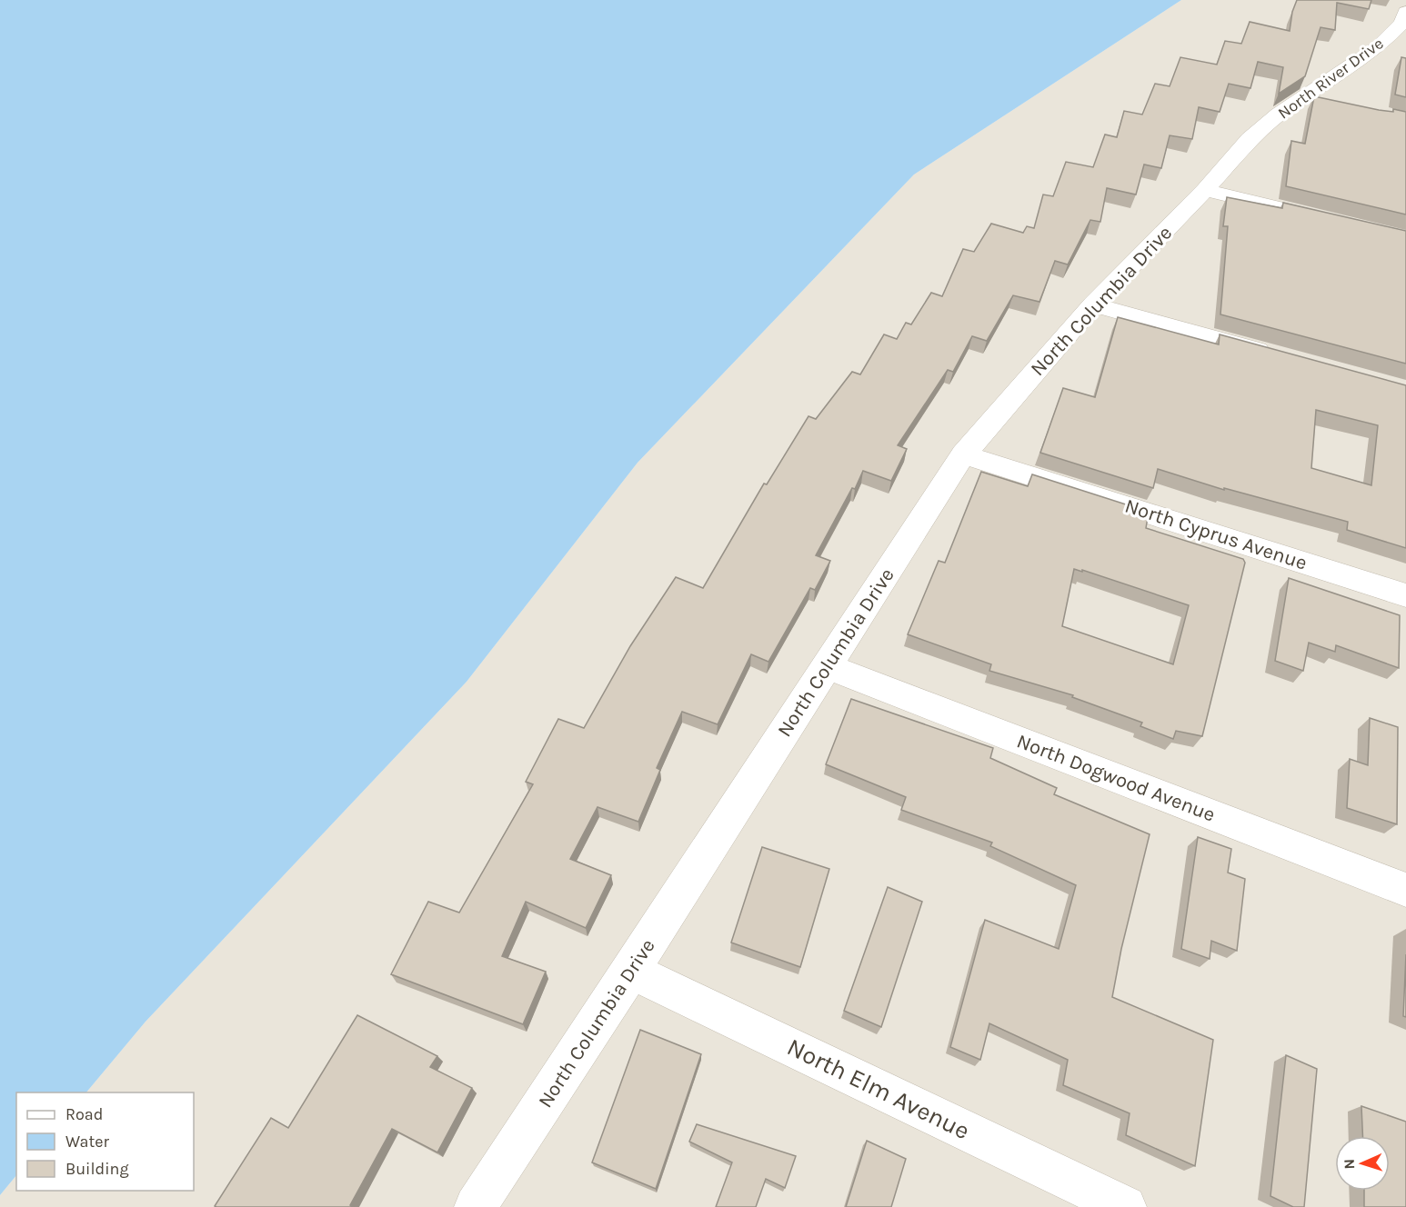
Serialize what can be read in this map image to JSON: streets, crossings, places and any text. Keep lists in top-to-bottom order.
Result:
{
  "streets": {
    "street": [
      "North River Drive",
      "North Columbia Drive",
      "North Cyprus Avenue",
      "North Dogwood Avenue",
      "North Elm Avenue"
    ]
  },
  "crossings": [
    ["North River Drive", "North Columbia Drive"],
    ["North Columbia Drive", "North Cyprus Avenue"],
    ["North Columbia Drive", "North Dogwood Avenue"],
    ["North Columbia Drive", "North Elm Avenue"]
  ],
  "legend": ["Road", "Water", "Building"],
  "north": "left"
}
